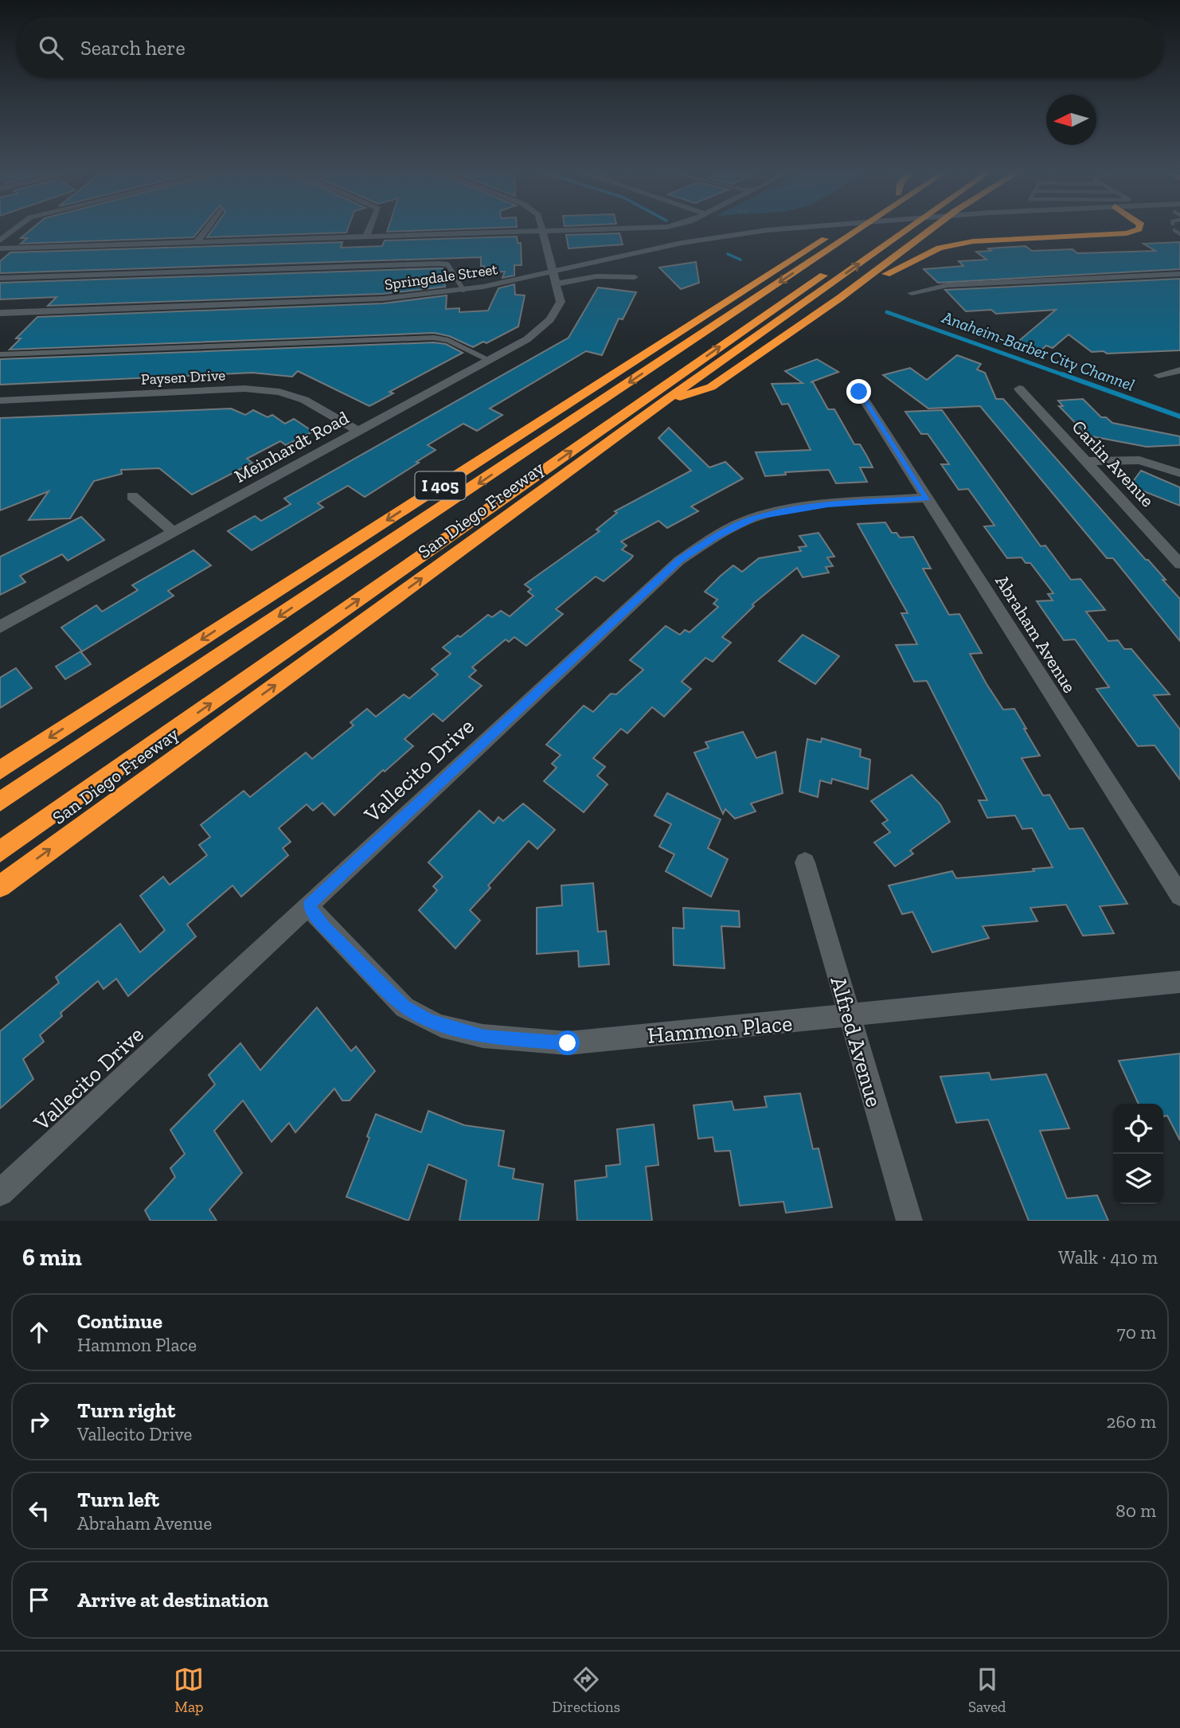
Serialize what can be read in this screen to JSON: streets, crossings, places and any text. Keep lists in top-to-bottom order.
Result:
{
  "streets": {
    "highway": ["I 405", "San Diego Freeway"],
    "street": [
      "Springdale Street",
      "Paysen Drive",
      "Meinhardt Road",
      "Carlin Avenue",
      "Abraham Avenue",
      "Vallecito Drive",
      "Hammon Place",
      "Alfred Avenue"
    ]
  },
  "crossings": [
    ["Paysen Drive", "Meinhardt Road"],
    ["Abraham Avenue", "Vallecito Drive"],
    ["Vallecito Drive", "Hammon Place"],
    ["Hammon Place", "Alfred Avenue"]
  ],
  "water": ["Anaheim-Barber City Channel"],
  "north": "left",
  "page": {
    "search": "Search here",
    "heading": ["6 min", "Walk · 410 m"],
    "list": [
      ["Continue", "Hammon Place", "70 m"],
      ["Turn right", "Vallecito Drive", "260 m"],
      ["Turn left", "Abraham Avenue", "80 m"],
      "Arrive at destination"
    ],
    "nav": ["Map", "Directions", "Saved"]
  }
}
